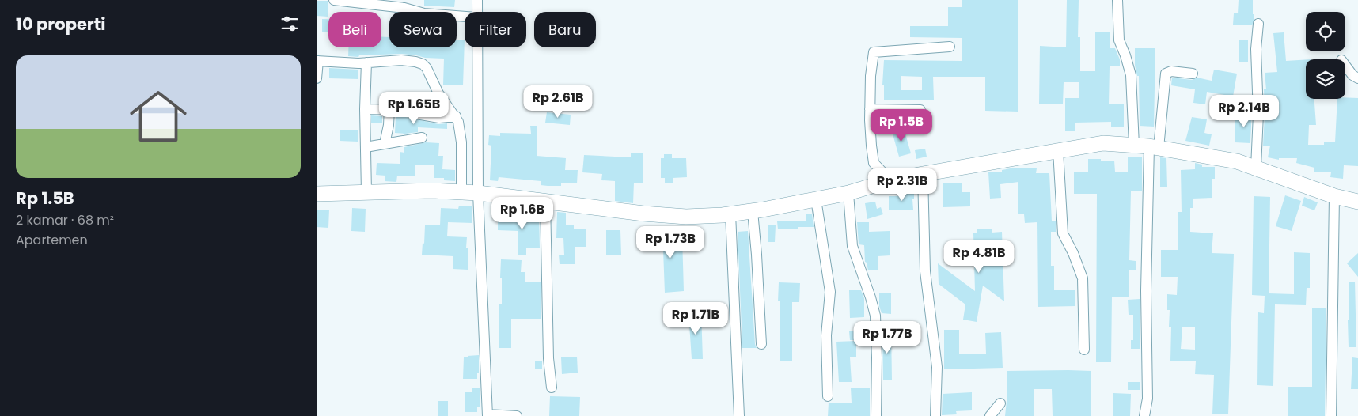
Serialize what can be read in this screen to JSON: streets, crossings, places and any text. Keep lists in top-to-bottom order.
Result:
{
  "page": {
    "heading": "10 properti",
    "chip": [
      "Beli",
      "Sewa",
      "Filter",
      "Baru"
    ],
    "list": [
      {
        "name": "Rp 1.5B",
        "note": "2 kamar · 68 m² · Apartemen"
      }
    ],
    "price": [
      "Rp 2.61B",
      "Rp 1.65B",
      "Rp 2.14B",
      "Rp 1.5B",
      "Rp 2.31B",
      "Rp 1.6B",
      "Rp 1.73B",
      "Rp 4.81B",
      "Rp 1.71B",
      "Rp 1.77B"
    ]
  }
}
